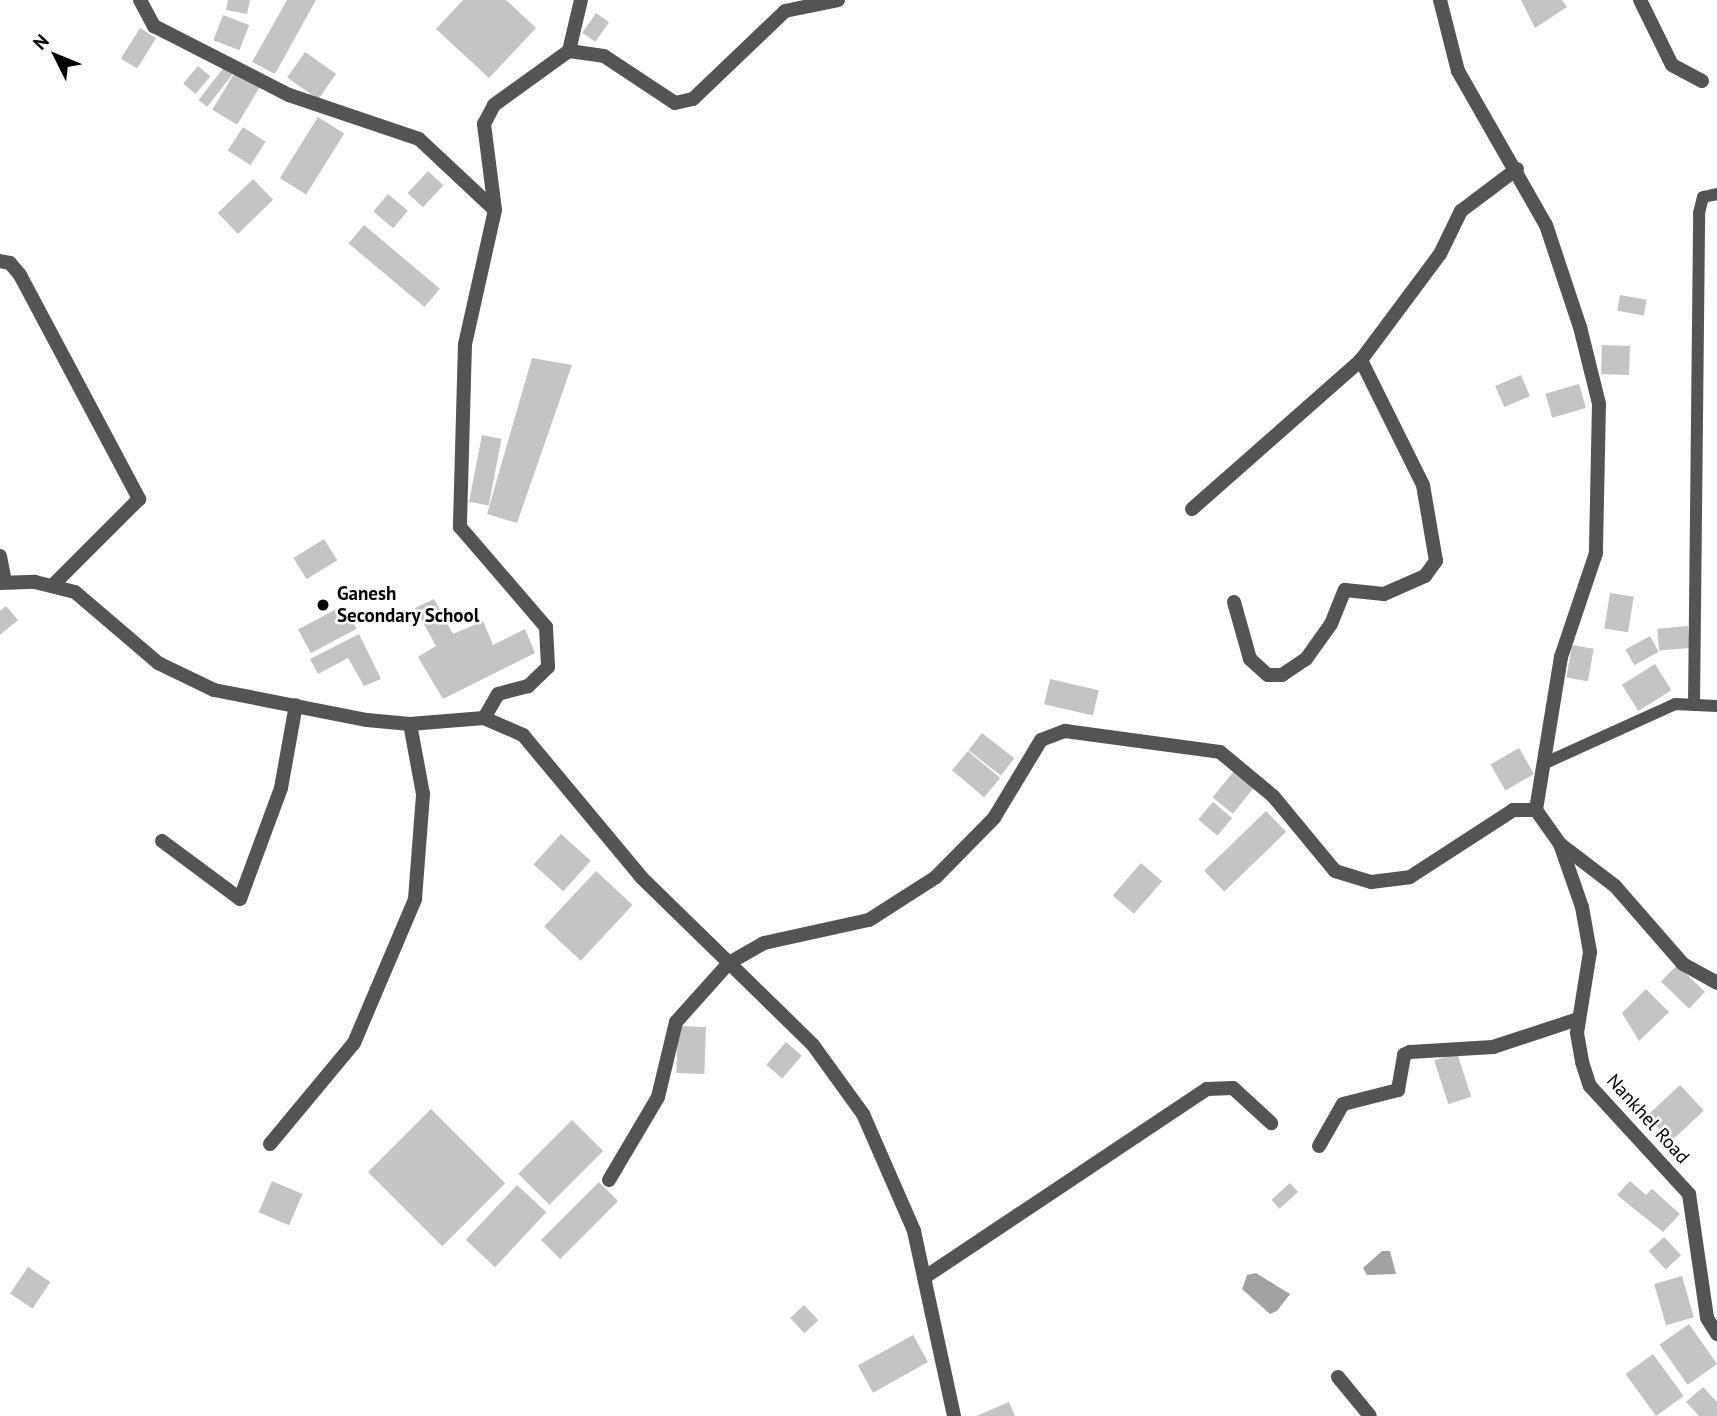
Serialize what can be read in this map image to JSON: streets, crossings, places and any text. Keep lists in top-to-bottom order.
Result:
{
  "streets": {
    "street": ["Nankhel Road"]
  },
  "places": ["Ganesh Secondary School"],
  "north": "top left"
}
